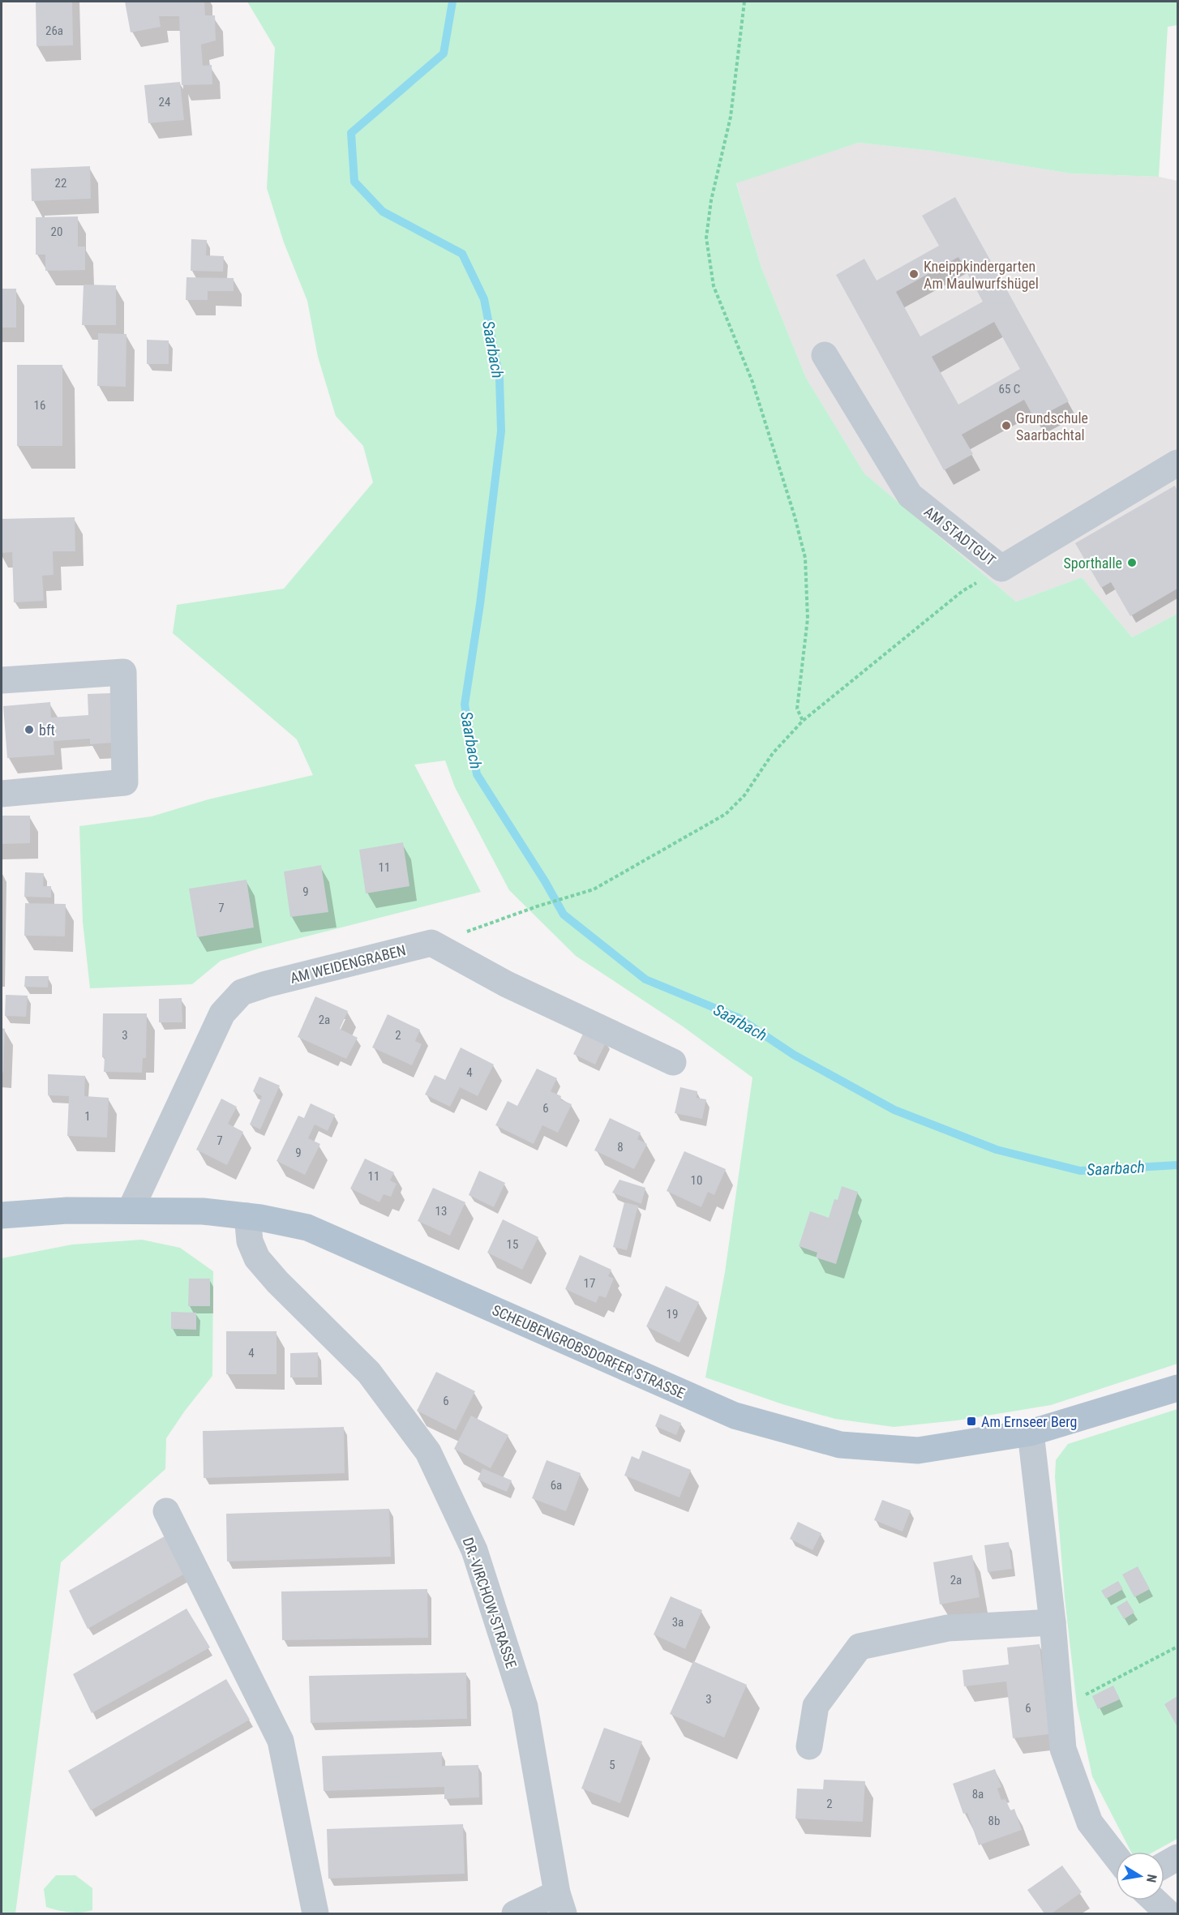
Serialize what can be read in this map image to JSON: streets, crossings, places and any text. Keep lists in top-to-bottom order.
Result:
{
  "streets": {
    "main road": ["SCHEUBENGROBSDORFER STRASSE"],
    "street": ["AM STADTGUT", "AM WEIDENGRABEN", "DR.-VIRCHOW-STRASSE"]
  },
  "crossings": [
    ["AM WEIDENGRABEN", "SCHEUBENGROBSDORFER STRASSE"],
    ["SCHEUBENGROBSDORFER STRASSE", "DR.-VIRCHOW-STRASSE"]
  ],
  "water": ["Saarbach"],
  "places": {
    "other": [
      "Kneippkindergarten Am Maulwurfshügel",
      "Grundschule Saarbachtal",
      "Sporthalle",
      "bft"
    ],
    "transit": ["Am Ernseer Berg"]
  },
  "house_numbers": [
    "26a",
    "24",
    "22",
    "20",
    "65 C",
    "16",
    "11",
    "9",
    "7",
    "2a",
    "3",
    "2",
    "4",
    "6",
    "1",
    "7",
    "8",
    "9",
    "11",
    "10",
    "13",
    "15",
    "17",
    "19",
    "4",
    "6",
    "6a",
    "2a",
    "3a",
    "3",
    "6",
    "5",
    "8a",
    "2",
    "8b"
  ],
  "north": "right"
}
